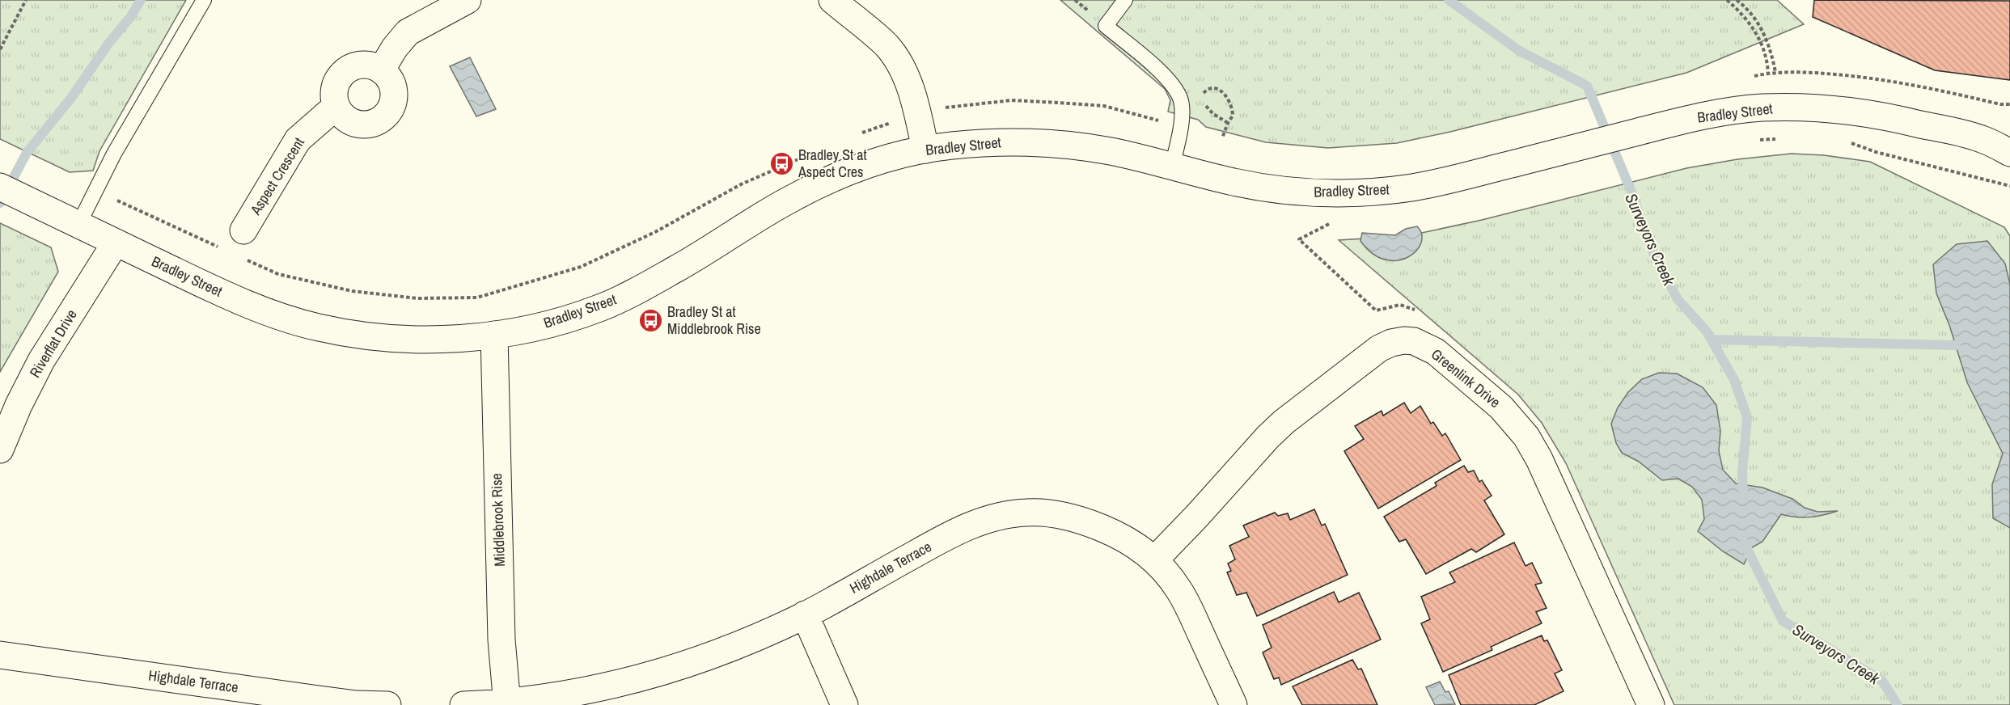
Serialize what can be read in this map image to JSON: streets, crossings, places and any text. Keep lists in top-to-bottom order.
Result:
{
  "streets": {
    "street": [
      "Bradley Street",
      "Aspect Crescent",
      "Riverflat Drive",
      "Greenlink Drive",
      "Middlebrook Rise",
      "Highdale Terrace"
    ]
  },
  "crossings": [
    ["Bradley Street", "Riverflat Drive"],
    ["Bradley Street", "Middlebrook Rise"],
    ["Greenlink Drive", "Highdale Terrace"],
    ["Middlebrook Rise", "Highdale Terrace"]
  ],
  "water": ["Surveyors Creek"],
  "places": {
    "bus stop": ["Bradley St at Aspect Cres", "Bradley St at Middlebrook Rise"]
  }
}
